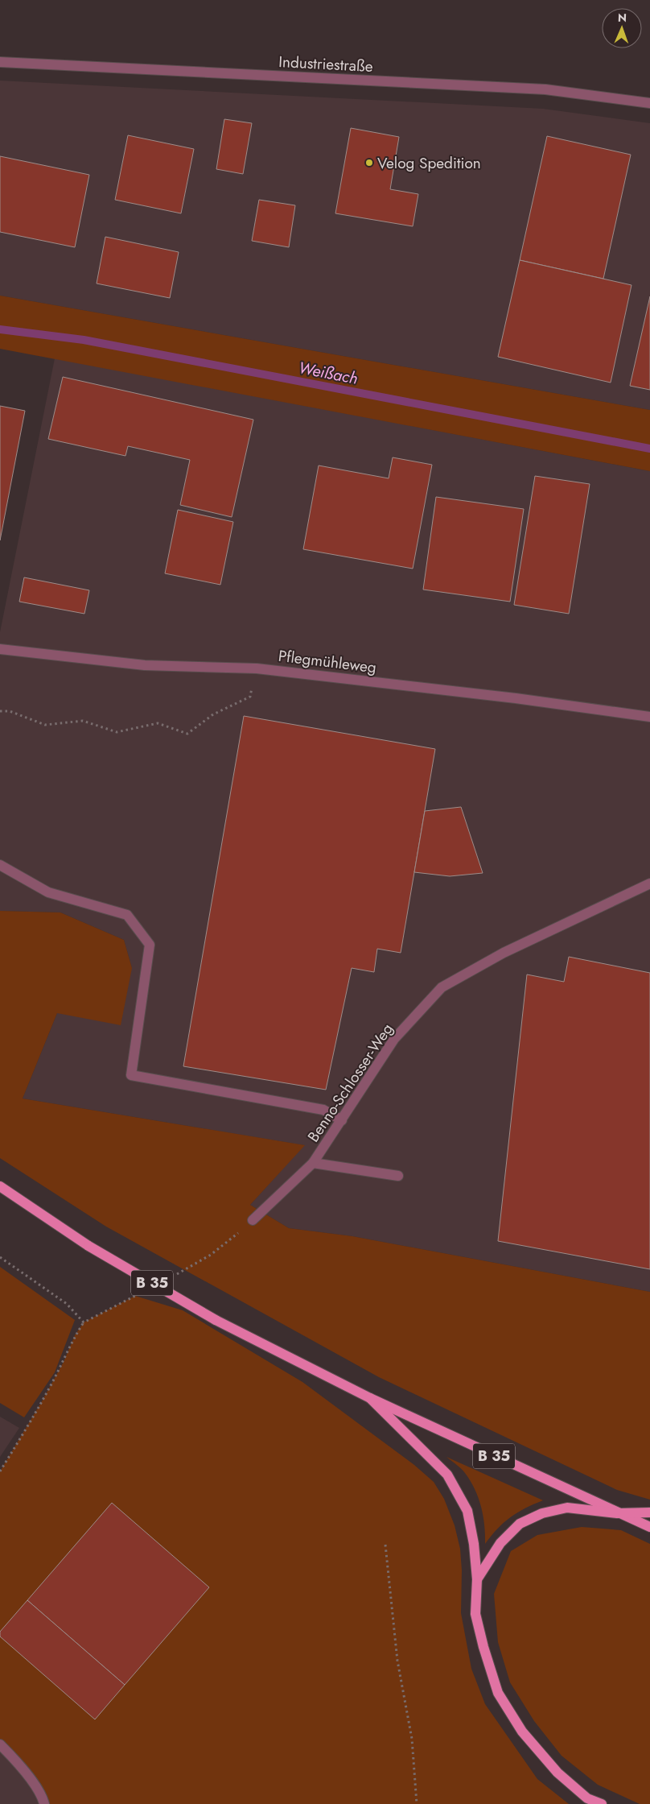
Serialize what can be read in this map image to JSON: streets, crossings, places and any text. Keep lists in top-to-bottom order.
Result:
{
  "streets": {
    "main road": ["B 35"],
    "street": ["Industriestraße", "Pflegmühleweg", "Benno-Schlosser-Weg"]
  },
  "water": ["Weißach"],
  "places": ["Velog Spedition"],
  "north": "top"
}
